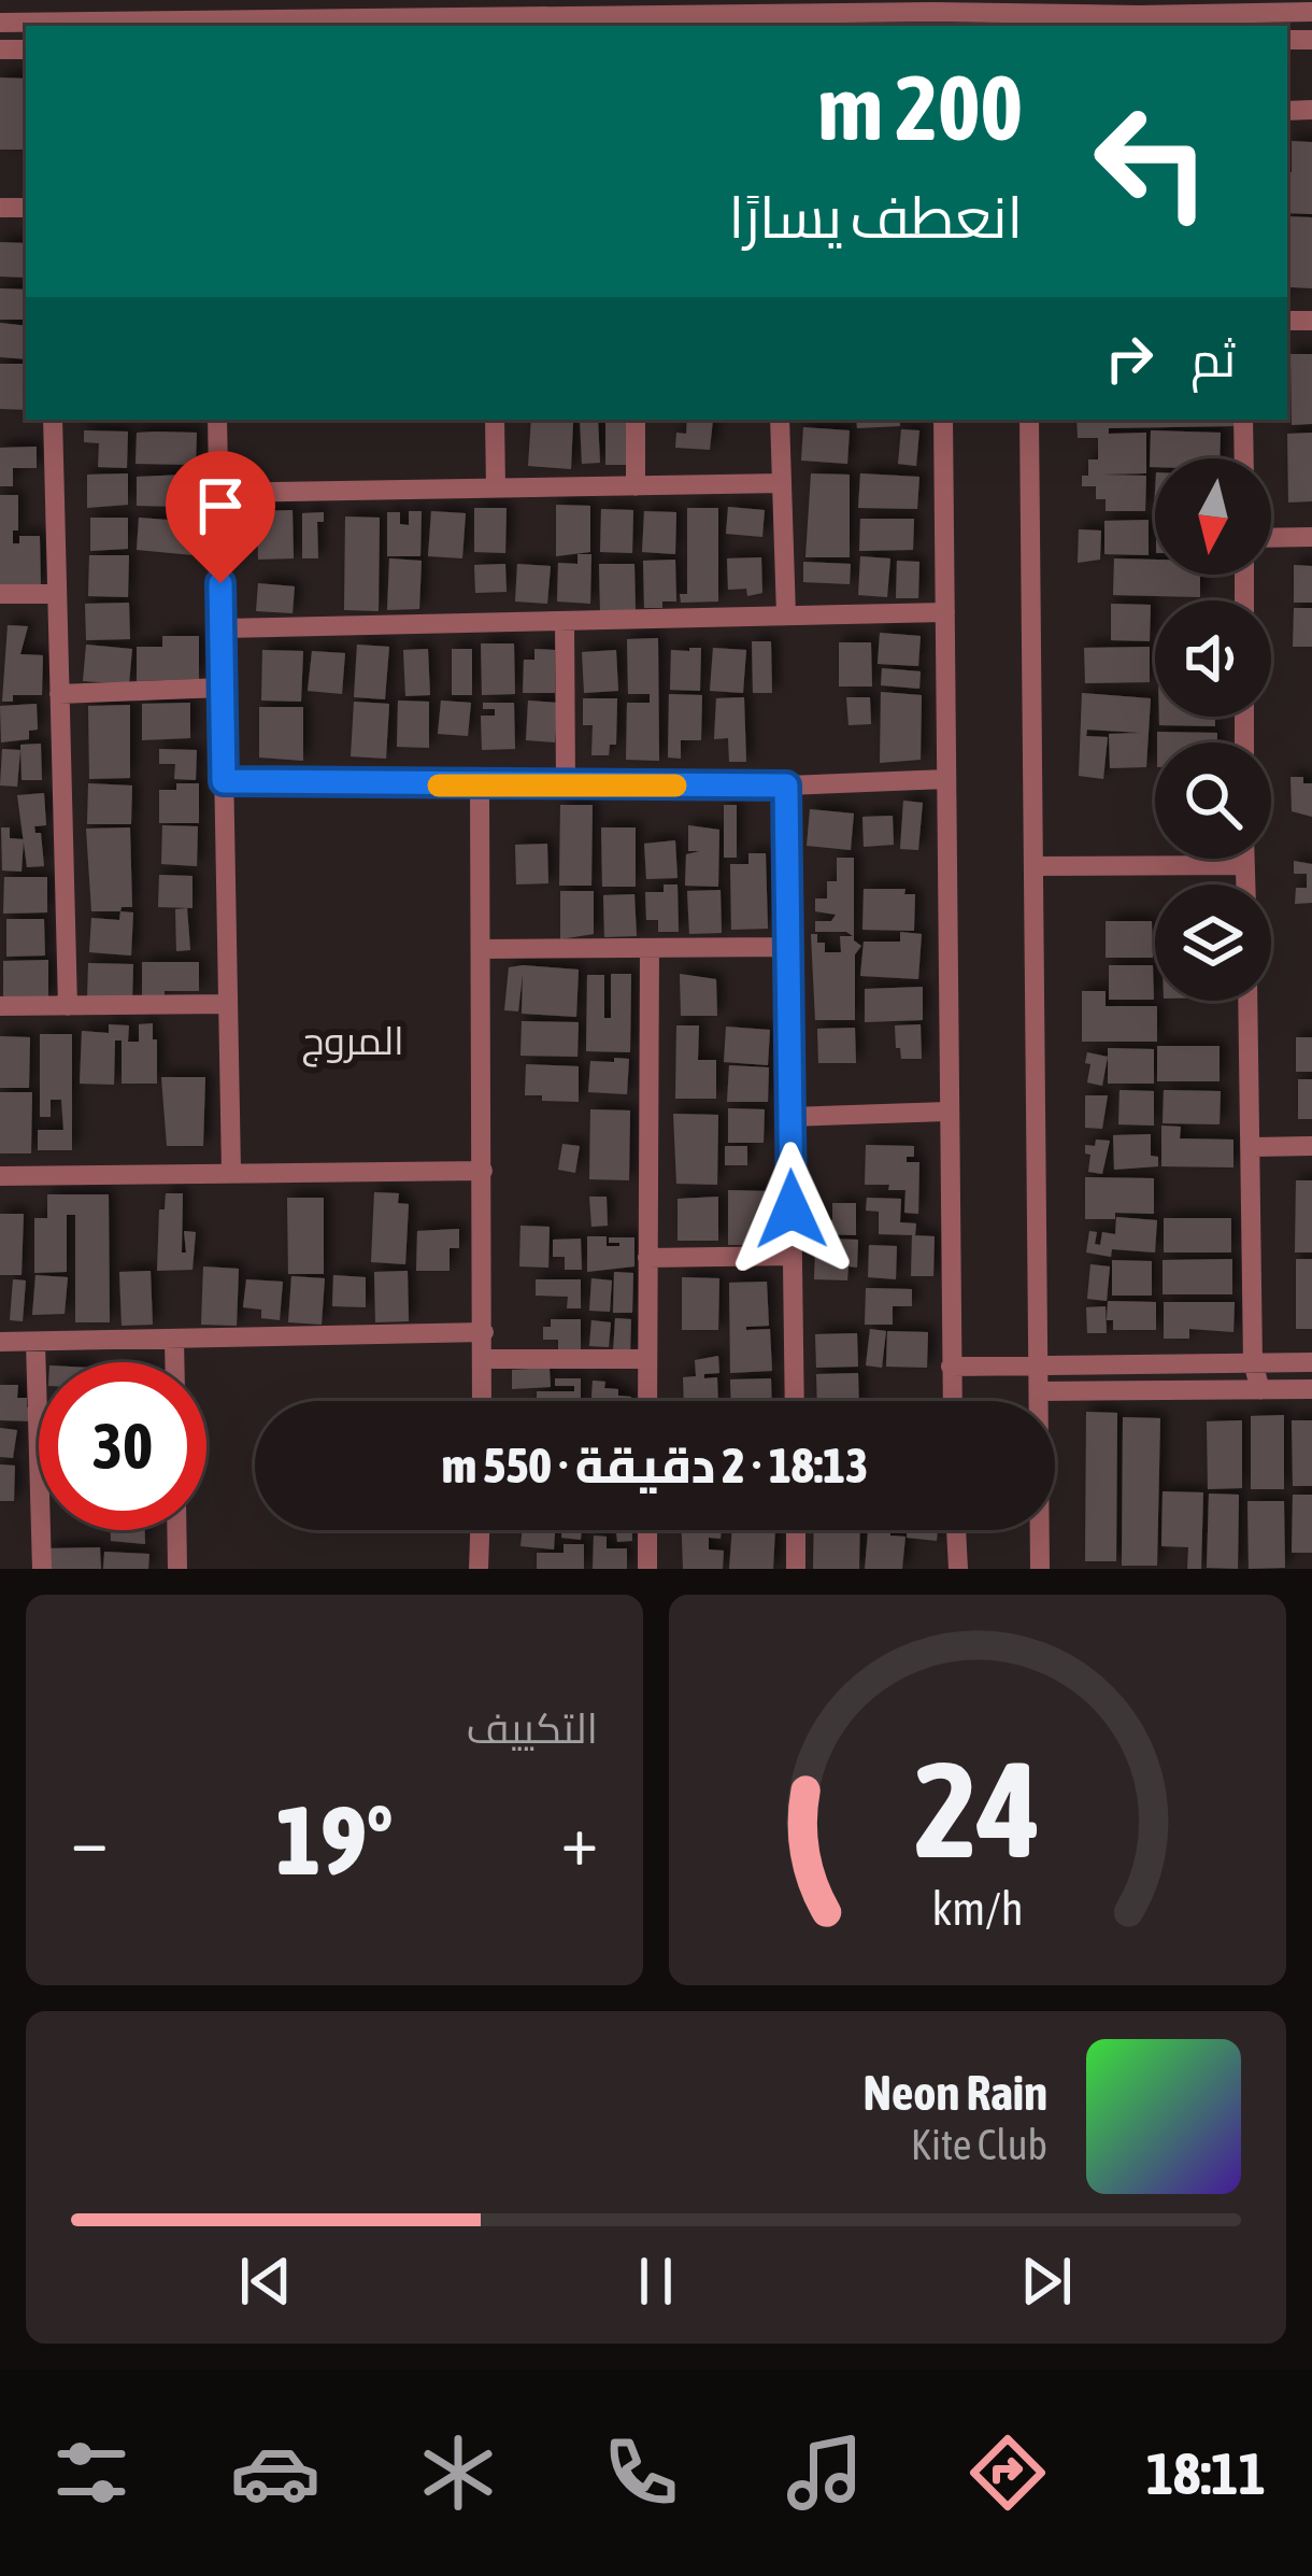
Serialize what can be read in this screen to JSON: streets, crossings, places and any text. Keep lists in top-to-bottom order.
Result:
{
  "districts": ["المروج"],
  "north": "bottom",
  "page": {
    "turn": ["200 m", "انعطف يسارًا"],
    "then": "ثم",
    "limit": "30",
    "trip": "18:13 · 2 دقيقة · 550 m",
    "tile": "التكييف",
    "heat": ["−", "19°", "+"],
    "song": ["Neon Rain", "Kite Club"],
    "tabs": "18:11",
    "gauge": ["24", "km/h"]
  }
}
